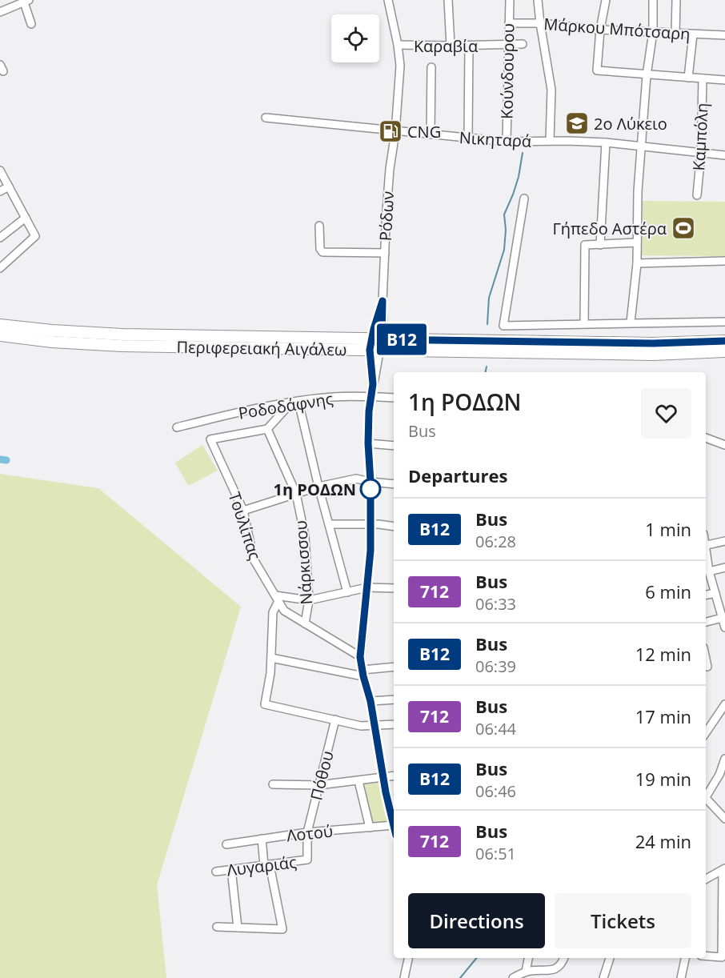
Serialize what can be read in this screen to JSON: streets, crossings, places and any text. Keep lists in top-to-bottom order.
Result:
{
  "streets": {
    "main road": ["Περιφερειακή Αιγάλεω"],
    "street": [
      "Μάρκου Μπότσαρη",
      "Καραβία",
      "Κούνδουρου",
      "Καμπόλη",
      "Νικηταρά",
      "Ρόδων",
      "Ροδοδάφνης",
      "Τουλίπας",
      "Νάρκισσου",
      "Πόθου",
      "Λοτού",
      "Λυγαριάς"
    ]
  },
  "crossings": [
    ["Μάρκου Μπότσαρη", "Κούνδουρου"],
    ["Καραβία", "Κούνδουρου"],
    ["Καραβία", "Ρόδων"],
    ["Κούνδουρου", "Νικηταρά"],
    ["Καμπόλη", "Νικηταρά"],
    ["Νικηταρά", "Ρόδων"],
    ["Ρόδων", "Περιφερειακή Αιγάλεω"],
    ["Ρόδων", "Ροδοδάφνης"],
    ["Ρόδων", "Λοτού"],
    ["Τουλίπας", "Νάρκισσου"],
    ["Πόθου", "Λοτού"],
    ["Πόθου", "Λυγαριάς"]
  ],
  "places": {
    "school or university": ["2ο Λύκειο"],
    "fuel station": ["CNG"],
    "sports": ["Γήπεδο Αστέρα"],
    "other": ["1η ΡΟΔΩΝ"]
  },
  "lines": ["bus line Β12"],
  "page": {
    "on_map": "Β12",
    "heading": [
      ["1η ΡΟΔΩΝ", "Bus"],
      "Departures"
    ],
    "list": [
      {
        "mark": "Β12",
        "name": "Bus",
        "note": "06:28",
        "value": "1 min"
      },
      {
        "mark": "712",
        "name": "Bus",
        "note": "06:33",
        "value": "6 min"
      },
      {
        "mark": "Β12",
        "name": "Bus",
        "note": "06:39",
        "value": "12 min"
      },
      {
        "mark": "712",
        "name": "Bus",
        "note": "06:44",
        "value": "17 min"
      },
      {
        "mark": "Β12",
        "name": "Bus",
        "note": "06:46",
        "value": "19 min"
      },
      {
        "mark": "712",
        "name": "Bus",
        "note": "06:51",
        "value": "24 min"
      }
    ],
    "buttons": ["Directions", "Tickets"]
  }
}
